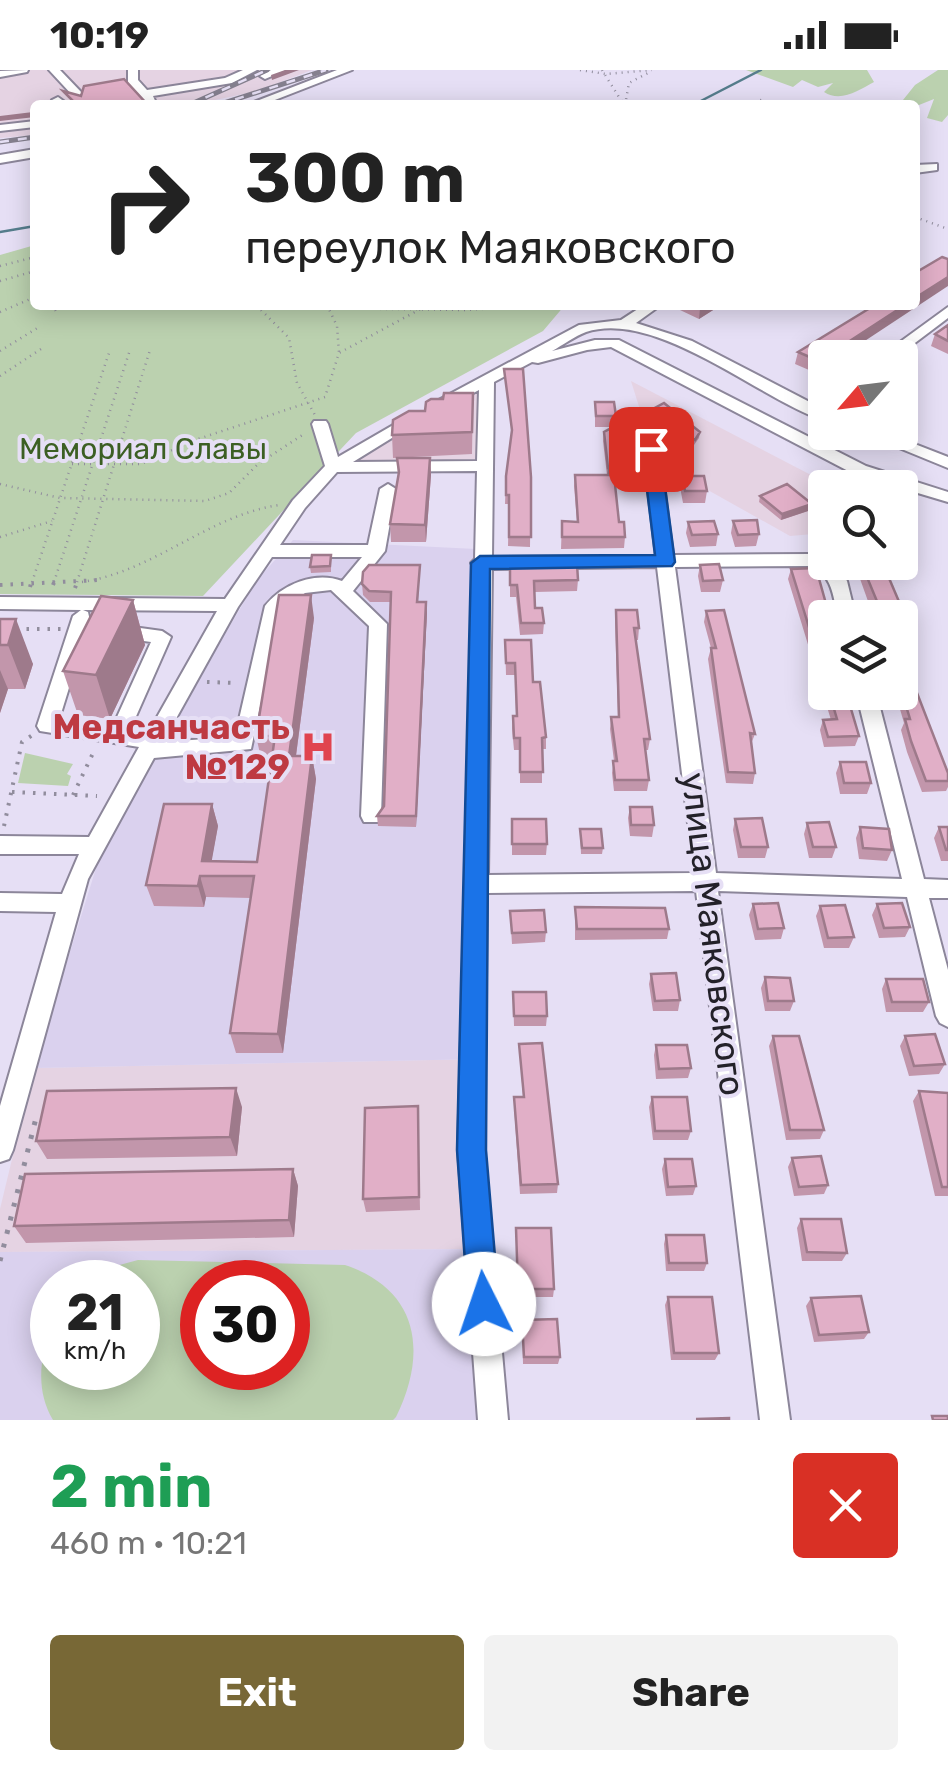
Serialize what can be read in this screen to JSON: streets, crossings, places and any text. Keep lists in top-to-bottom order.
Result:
{
  "streets": {
    "street": ["улица Маяковского"]
  },
  "parks": ["Мемориал Славы"],
  "places": {
    "hospital": ["Медсанчасть №129"]
  },
  "north": "bottom left",
  "page": {
    "status": "10:19",
    "turn": ["300 m", "переулок Маяковского"],
    "speed": "21 km/h",
    "limit": "30",
    "heading": ["2 min", "460 m · 10:21"],
    "buttons": ["Exit", "Share"]
  }
}
